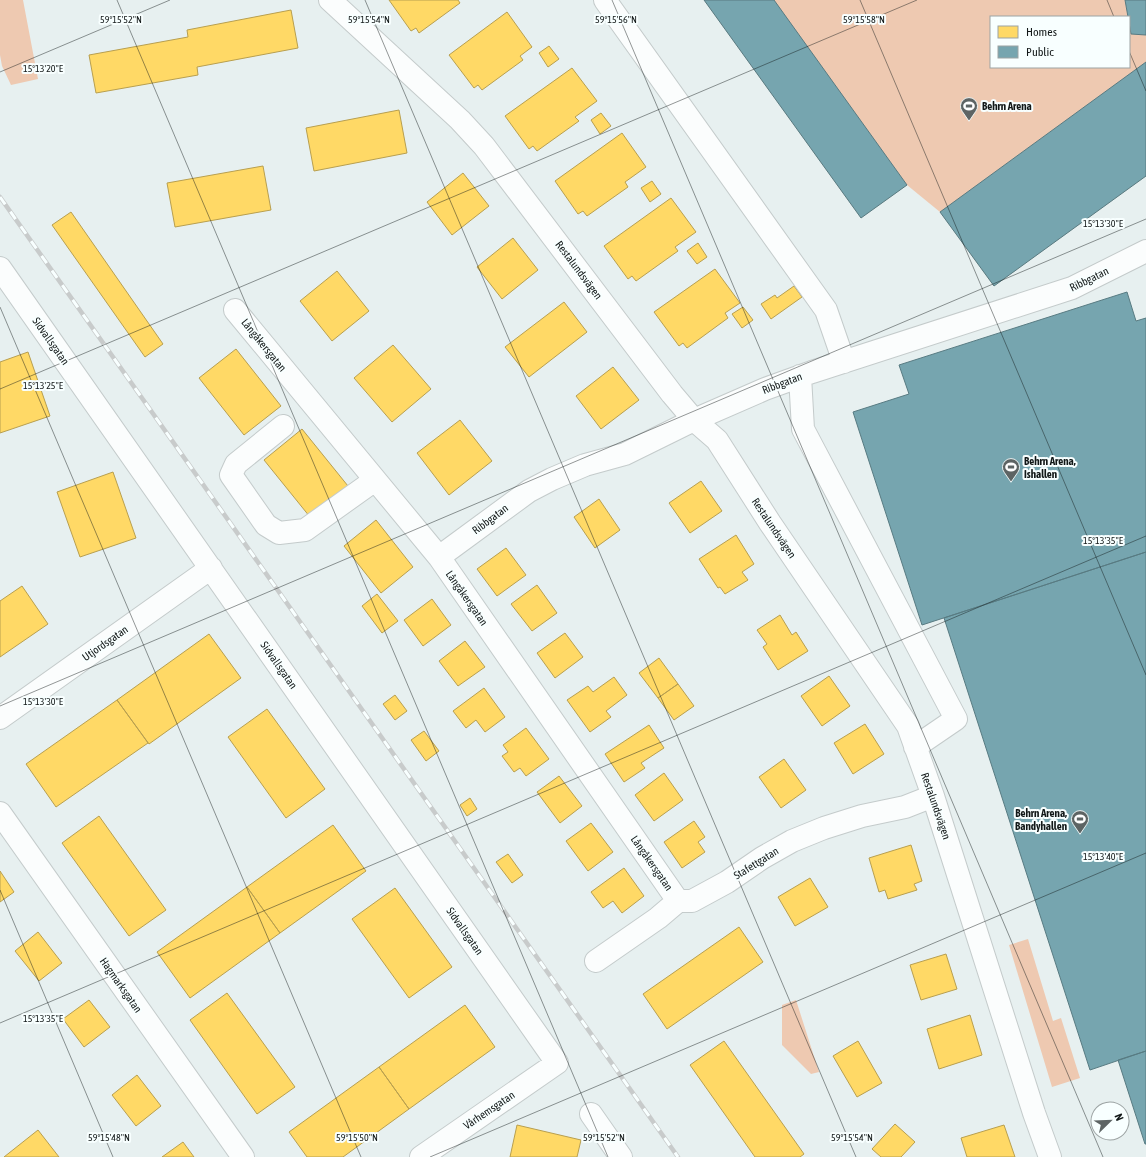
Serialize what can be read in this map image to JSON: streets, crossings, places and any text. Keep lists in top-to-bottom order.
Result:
{
  "streets": {
    "street": [
      "Restalundsvägen",
      "Ribbgatan",
      "Sidvallsgatan",
      "Långåkersgatan",
      "Utjordsgatan",
      "Stafettgatan",
      "Hagmarksgatan",
      "Vårhemsgatan"
    ]
  },
  "crossings": [
    ["Restalundsvägen", "Ribbgatan"],
    ["Restalundsvägen", "Stafettgatan"],
    ["Ribbgatan", "Långåkersgatan"],
    ["Sidvallsgatan", "Utjordsgatan"],
    ["Sidvallsgatan", "Vårhemsgatan"],
    ["Långåkersgatan", "Stafettgatan"]
  ],
  "places": {
    "sports": ["Behrn Arena", "Behrn Arena, Ishallen", "Behrn Arena, Bandyhallen"]
  },
  "legend": ["Homes", "Public"],
  "north": "top right",
  "coordinates": [
    "59°15'52\"N",
    "59°15'54\"N",
    "59°15'56\"N",
    "59°15'58\"N",
    "15°13'20\"E",
    "15°13'30\"E",
    "15°13'25\"E",
    "15°13'35\"E",
    "15°13'40\"E",
    "59°15'48\"N",
    "59°15'50\"N"
  ]
}
